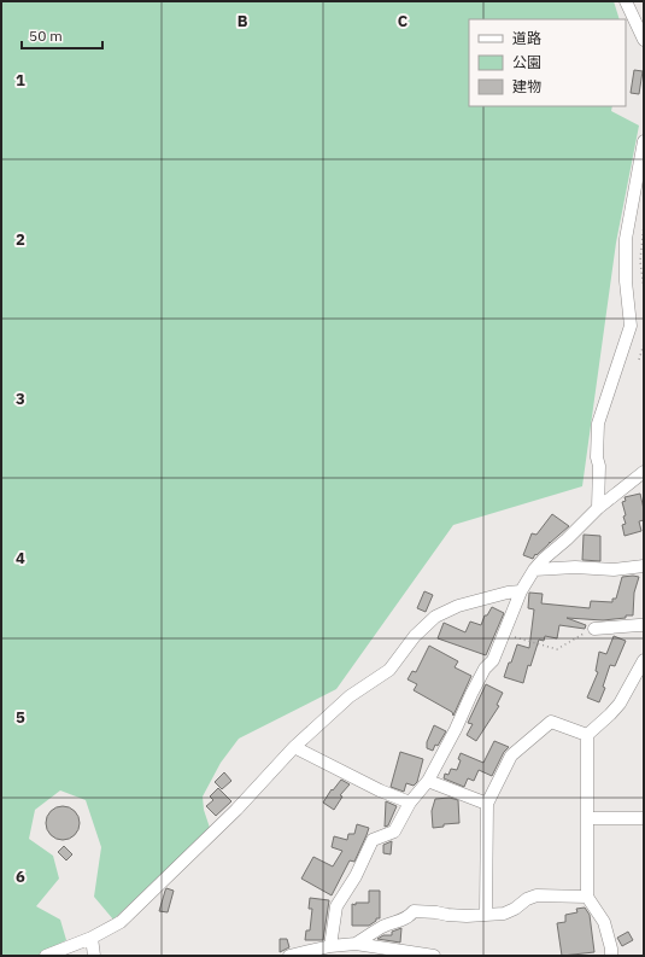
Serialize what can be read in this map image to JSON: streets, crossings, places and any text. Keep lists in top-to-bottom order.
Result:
{
  "legend": ["道路", "公園", "建物"],
  "scale_bar": "50 m",
  "grid": {
    "columns": ["B", "C"],
    "rows": [
      "1",
      "2",
      "3",
      "4",
      "5",
      "6"
    ]
  }
}
